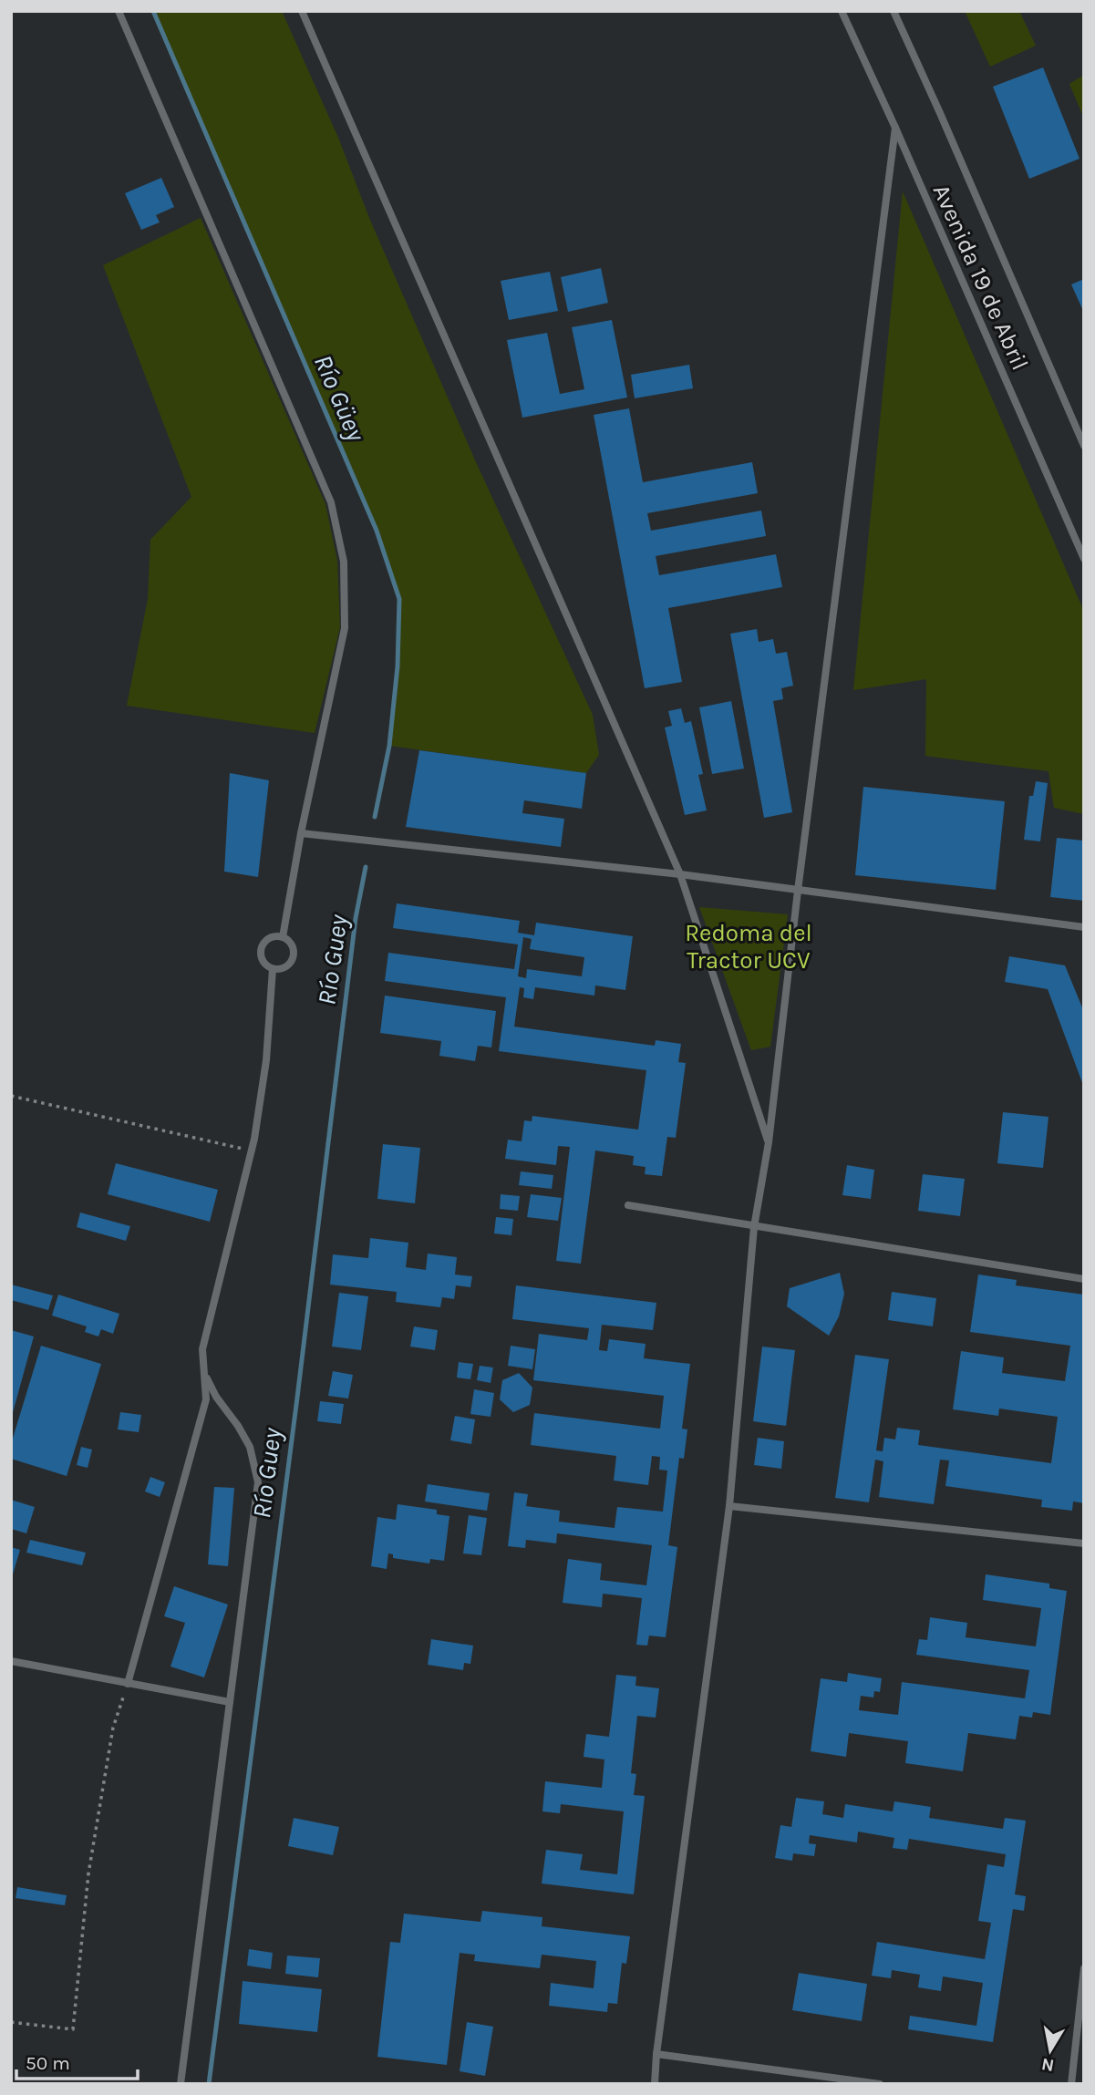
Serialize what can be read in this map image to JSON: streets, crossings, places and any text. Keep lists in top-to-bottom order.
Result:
{
  "streets": {
    "lane": ["Avenida 19 de Abril"]
  },
  "water": ["Río Güey", "Río Guey"],
  "parks": ["Redoma del Tractor UCV"],
  "scale_bar": "50 m",
  "north": "bottom"
}
